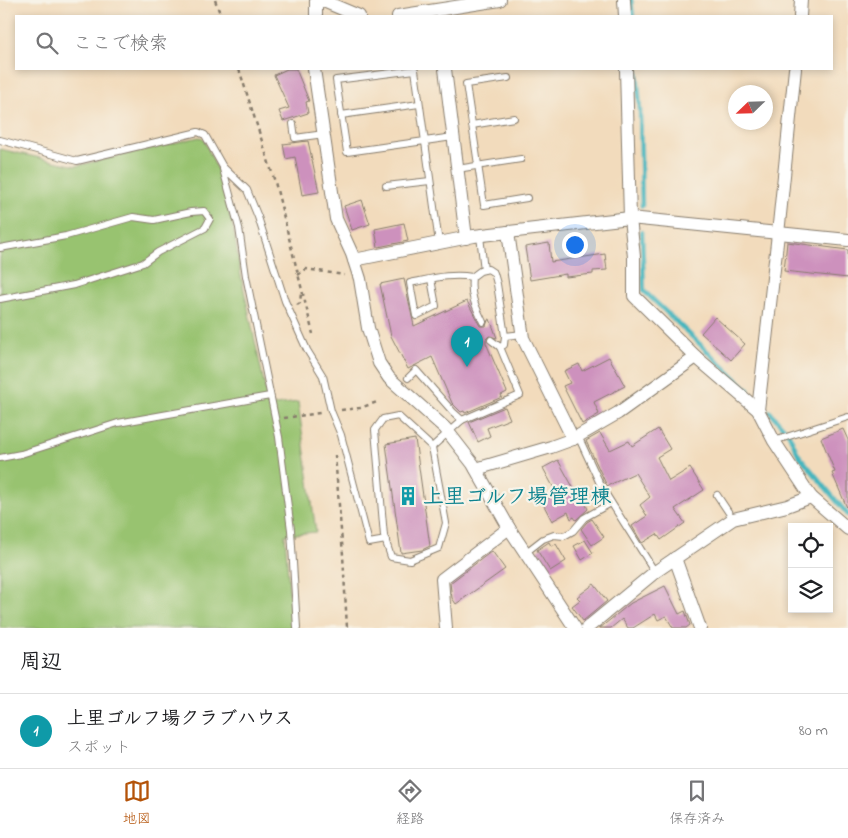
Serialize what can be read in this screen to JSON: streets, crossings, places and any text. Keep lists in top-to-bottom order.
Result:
{
  "places": {
    "building": ["上里ゴルフ場管理棟"]
  },
  "north": "bottom left",
  "page": {
    "search": "ここで検索",
    "pins": "1",
    "heading": "周辺",
    "list": [
      {
        "mark": "1",
        "name": "上里ゴルフ場クラブハウス",
        "note": "スポット",
        "value": "80 m"
      }
    ],
    "nav": ["地図", "経路", "保存済み"]
  }
}
